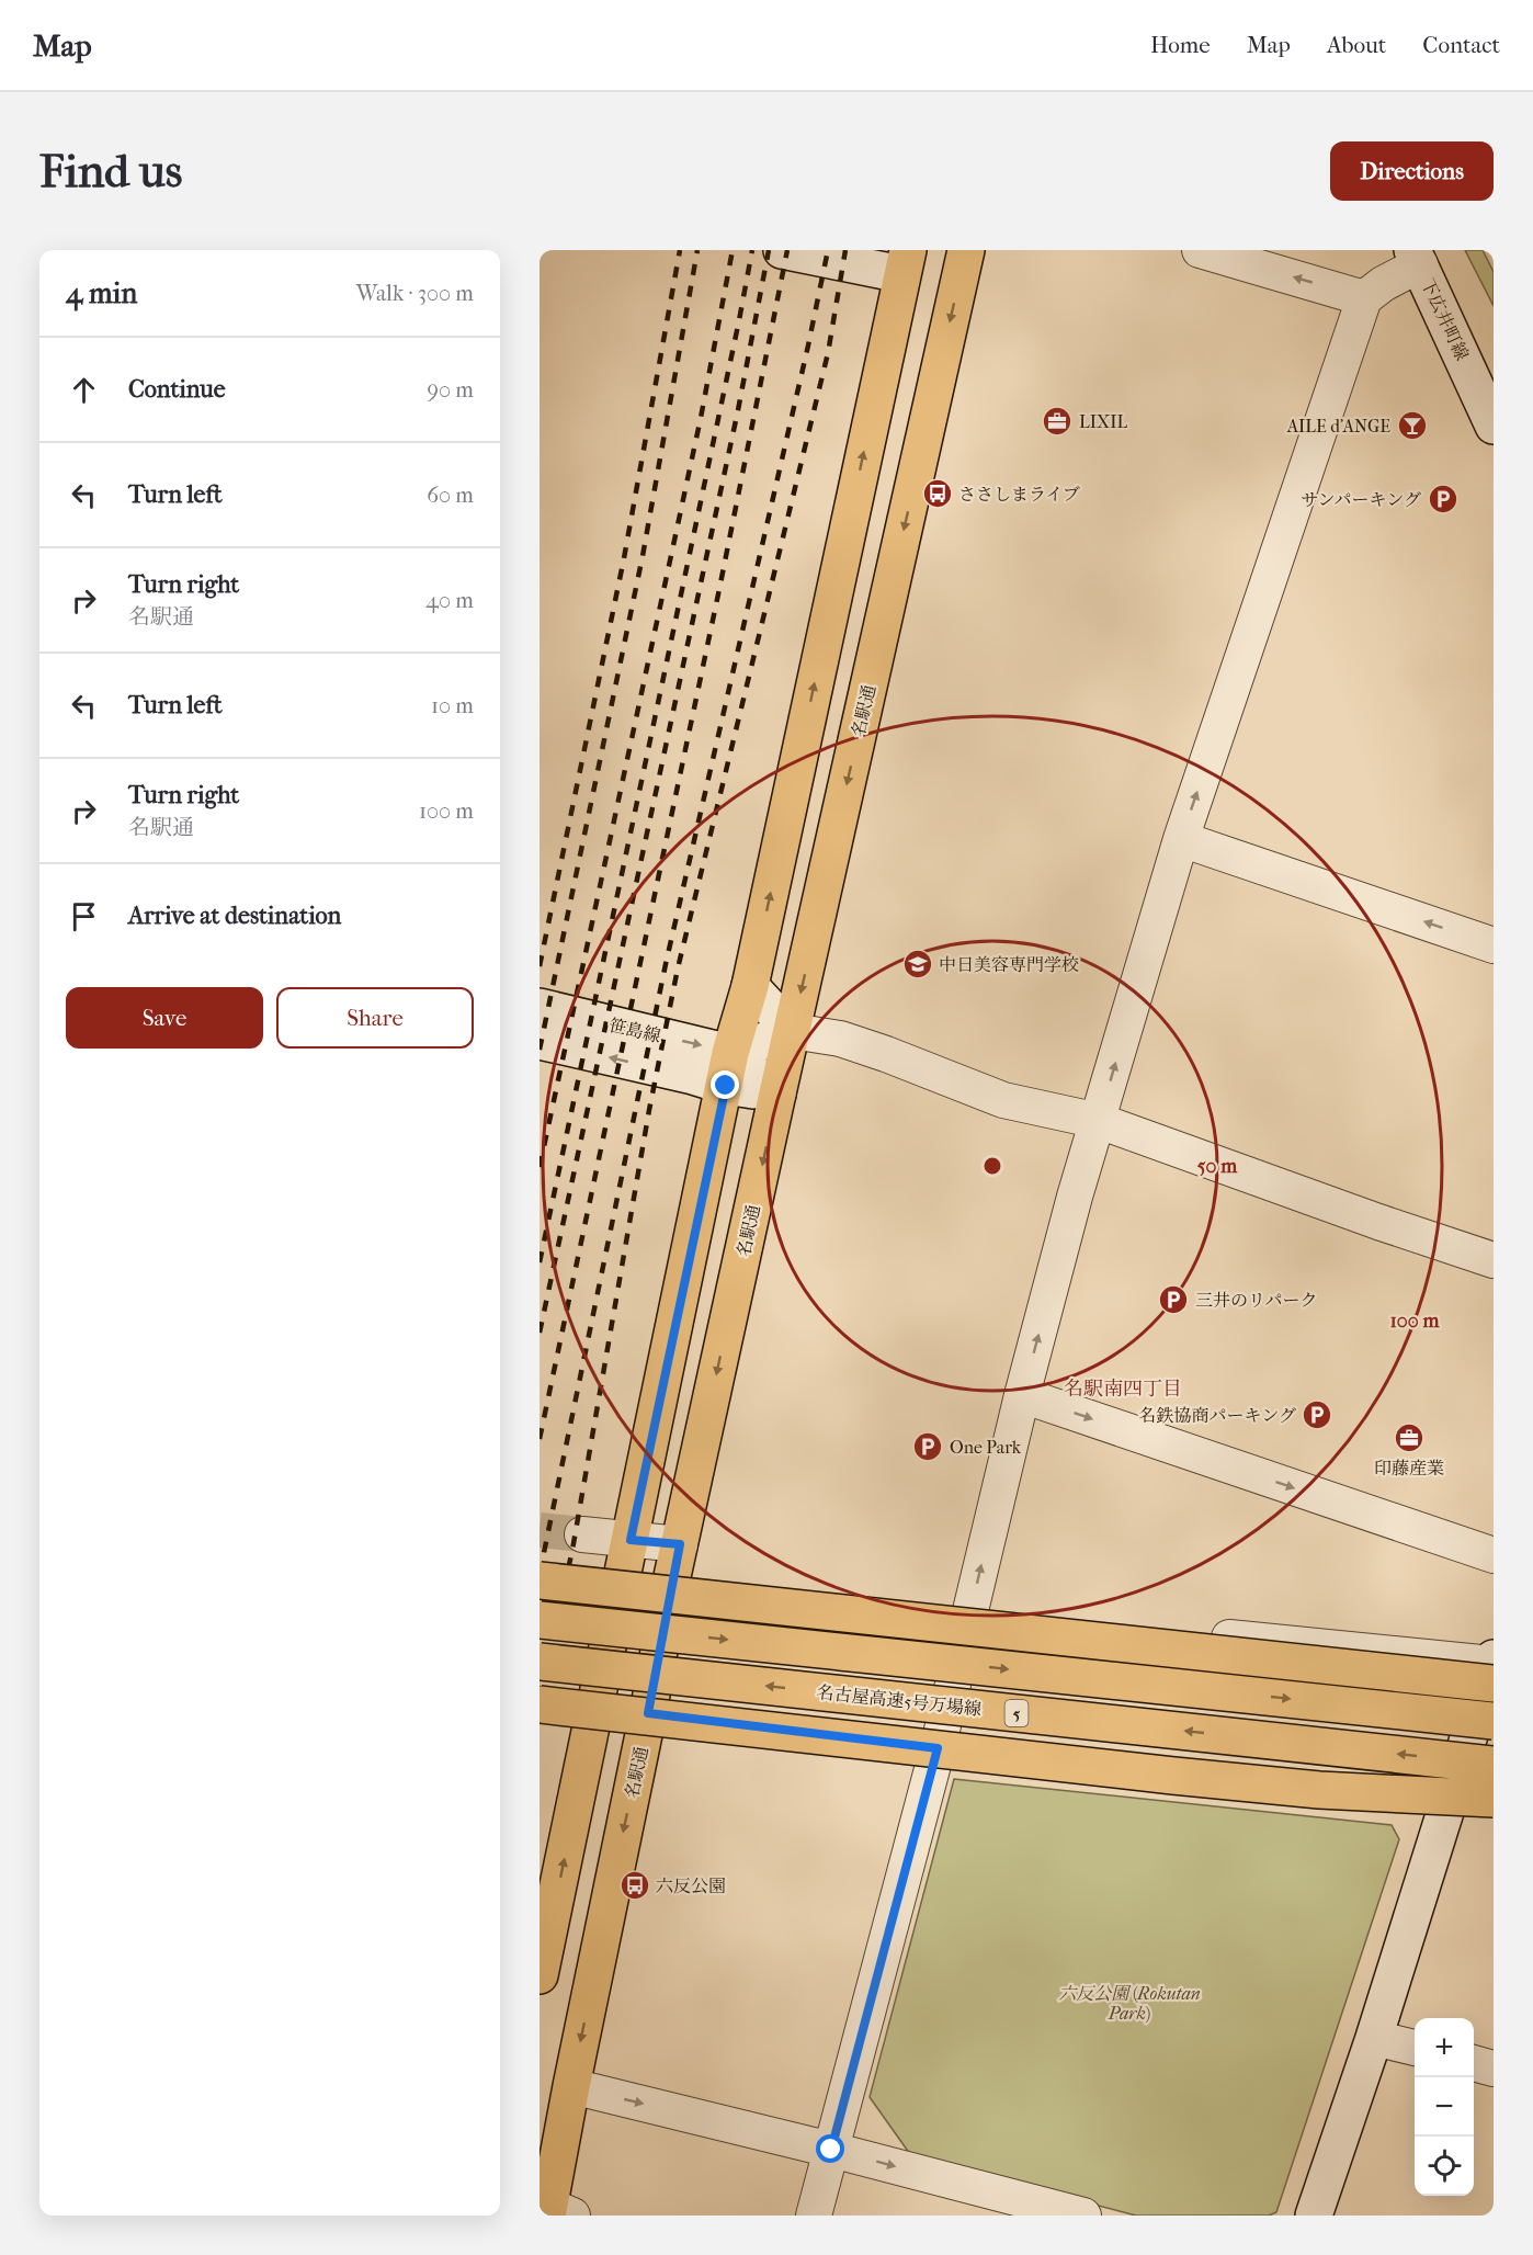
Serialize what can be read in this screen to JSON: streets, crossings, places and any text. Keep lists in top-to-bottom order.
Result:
{
  "streets": {
    "main road": ["名駅通", "名古屋高速5号万場線", "5"],
    "street": ["下広井町線", "笹島線"]
  },
  "districts": ["名駅南四丁目"],
  "parks": ["六反公園 (Rokutan Park)"],
  "places": {
    "office": ["LIXIL", "印藤産業"],
    "bar": ["AILE d'ANGE"],
    "bus stop": ["ささしまライブ", "六反公園"],
    "parking": [
      "サンパーキング",
      "三井のリパーク",
      "名鉄協商パーキング",
      "One Park"
    ],
    "school or university": ["中日美容専門学校"]
  },
  "page": {
    "header": "Map",
    "nav": [
      "Home",
      "Map",
      "About",
      "Contact"
    ],
    "buttons": [
      "Directions",
      ["Save", "Share"]
    ],
    "title": "Find us",
    "heading": ["4 min", "Walk · 300 m"],
    "list": [
      ["Continue", "90 m"],
      ["Turn left", "60 m"],
      ["Turn right", "名駅通", "40 m"],
      ["Turn left", "10 m"],
      ["Turn right", "名駅通", "100 m"],
      "Arrive at destination"
    ],
    "map_buttons": ["+", "−"]
  },
  "rings": ["50 m", "100 m"]
}
